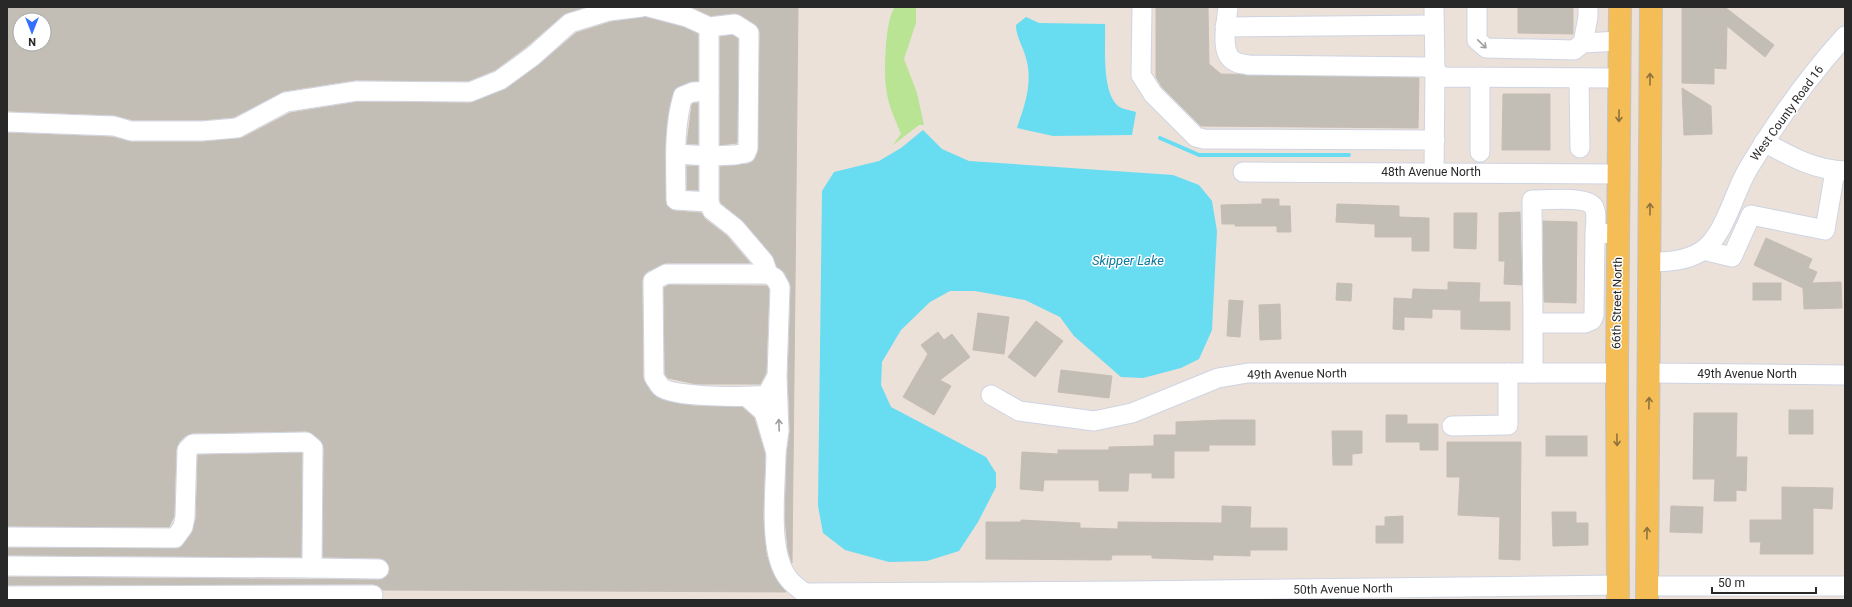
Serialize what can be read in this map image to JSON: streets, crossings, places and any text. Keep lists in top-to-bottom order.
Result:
{
  "streets": {
    "main road": ["66th Street North"],
    "street": [
      "West County Road 16",
      "48th Avenue North",
      "49th Avenue North",
      "50th Avenue North"
    ]
  },
  "crossings": [
    ["48th Avenue North", "66th Street North"],
    ["66th Street North", "49th Avenue North"],
    ["66th Street North", "50th Avenue North"]
  ],
  "water": ["Skipper Lake"],
  "scale_bar": "50 m",
  "north": "bottom"
}
